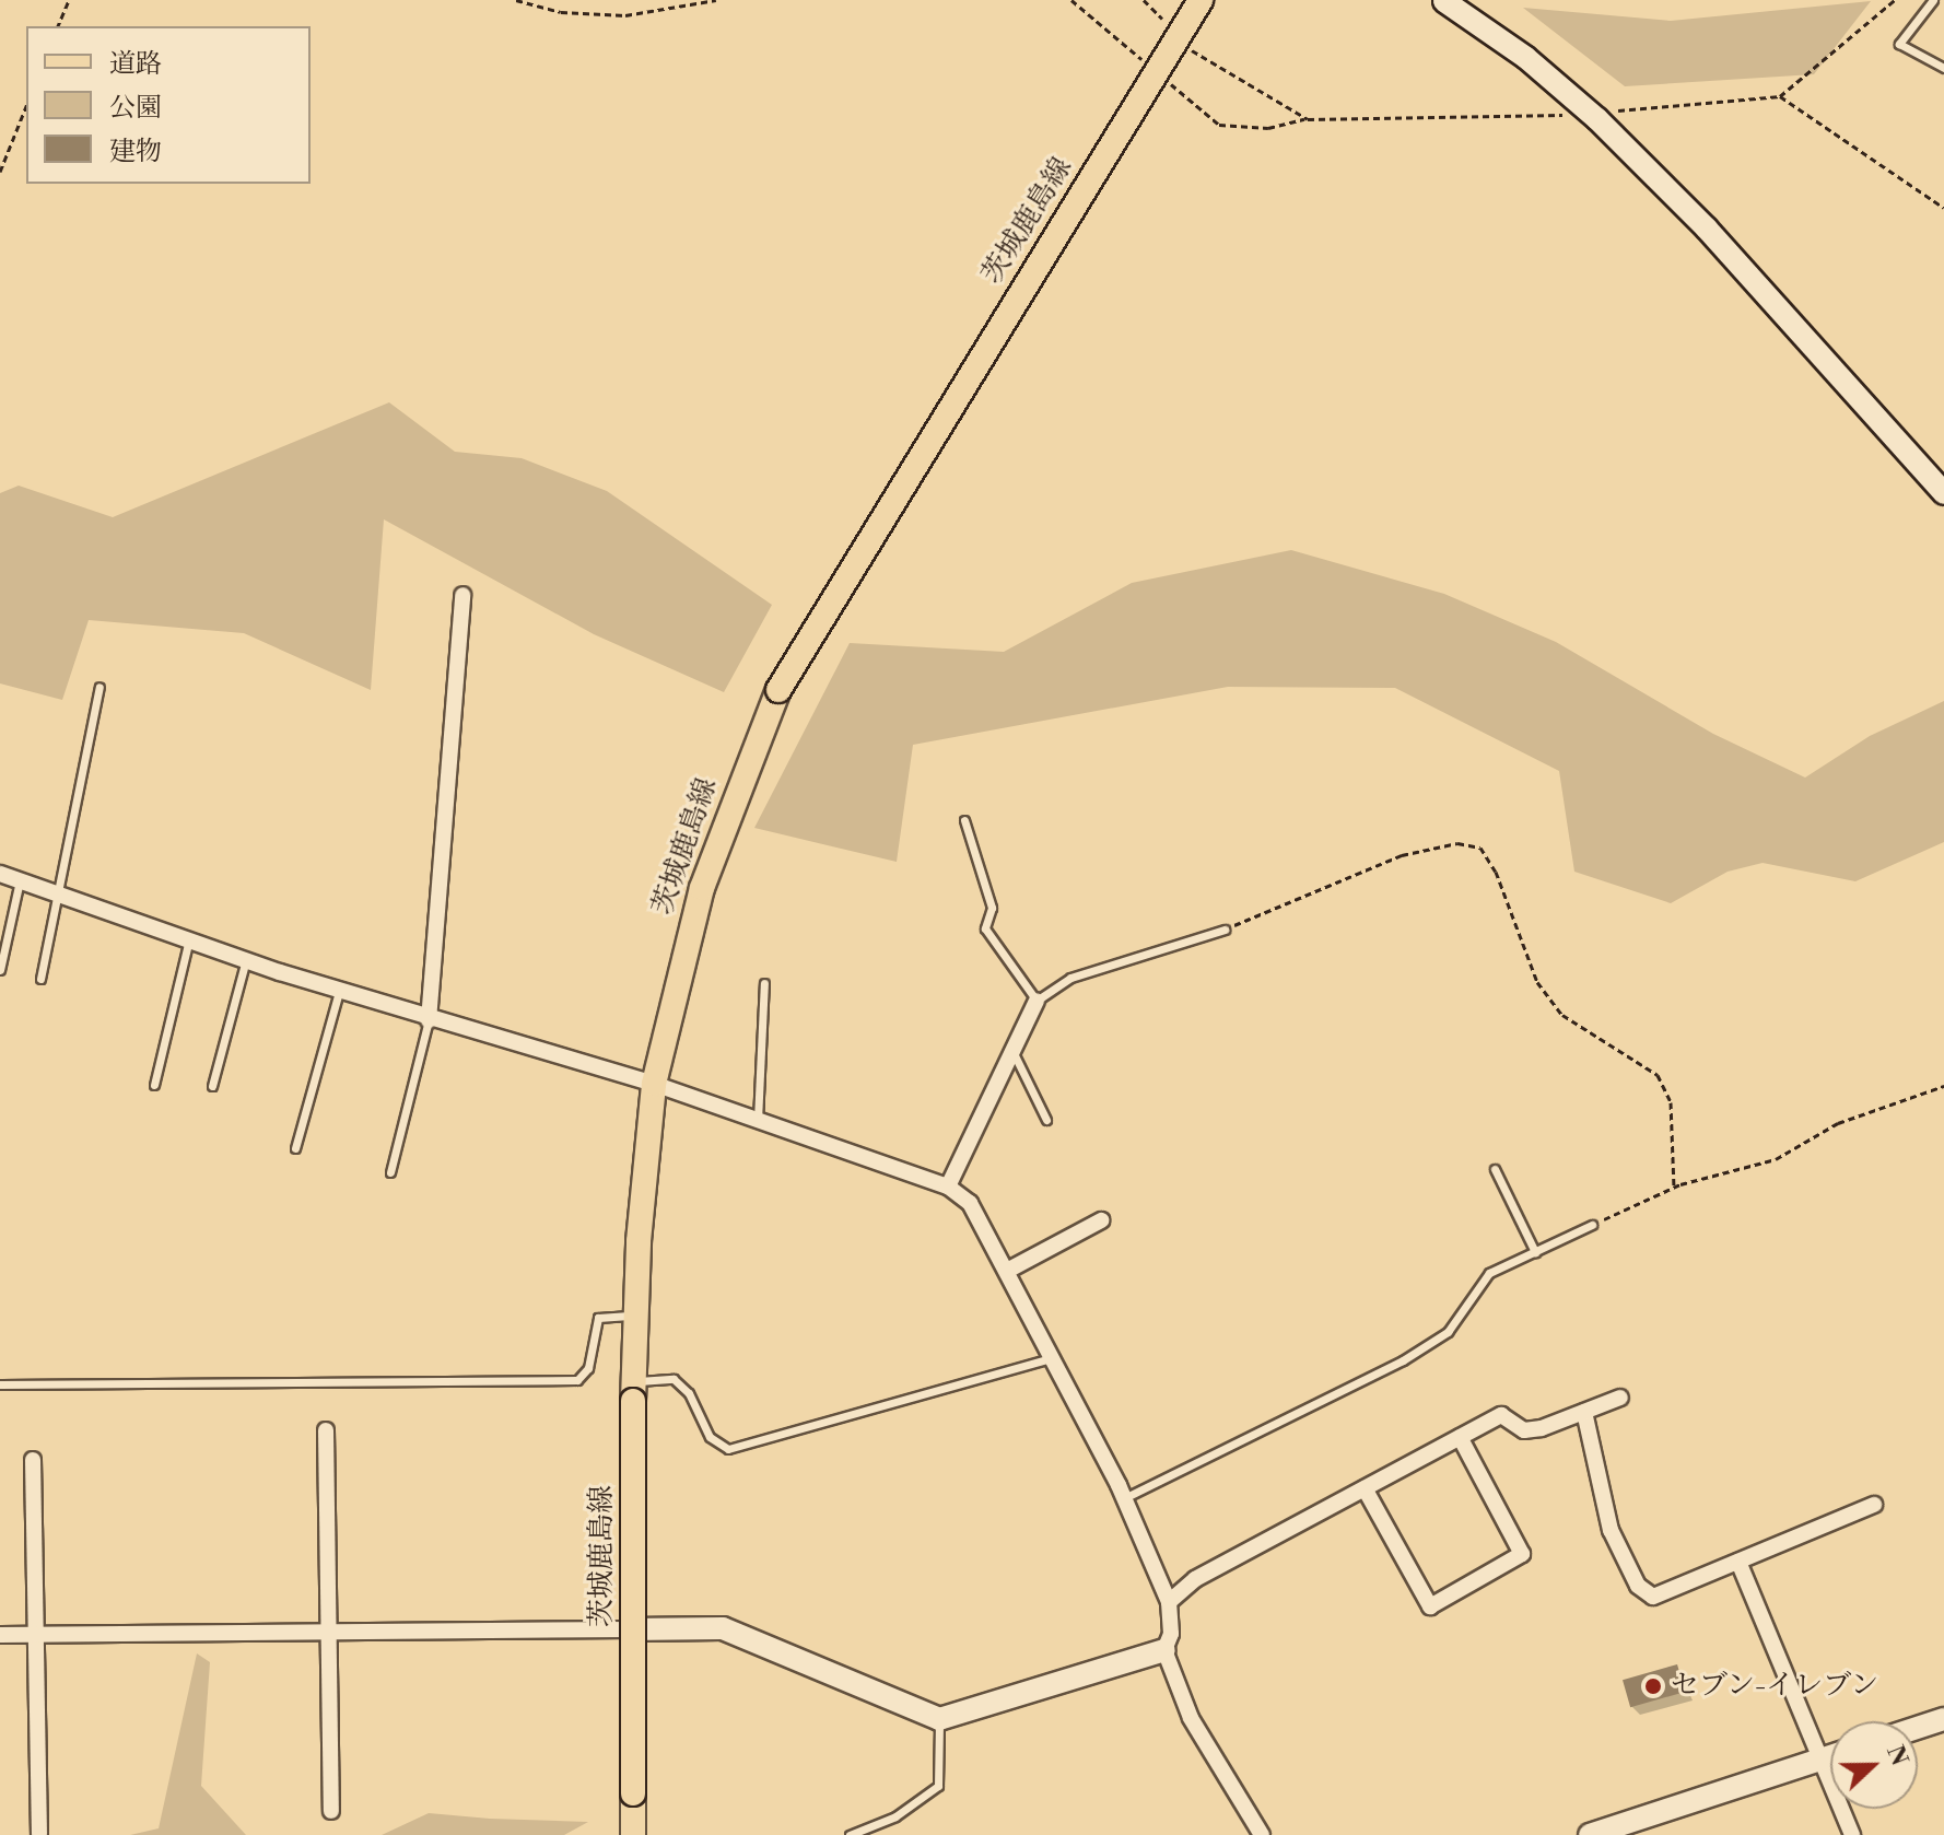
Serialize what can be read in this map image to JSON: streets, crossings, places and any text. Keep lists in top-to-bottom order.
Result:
{
  "streets": {
    "main road": ["茨城鹿島線"]
  },
  "places": ["セブン-イレブン"],
  "legend": ["道路", "公園", "建物"],
  "north": "right"
}
